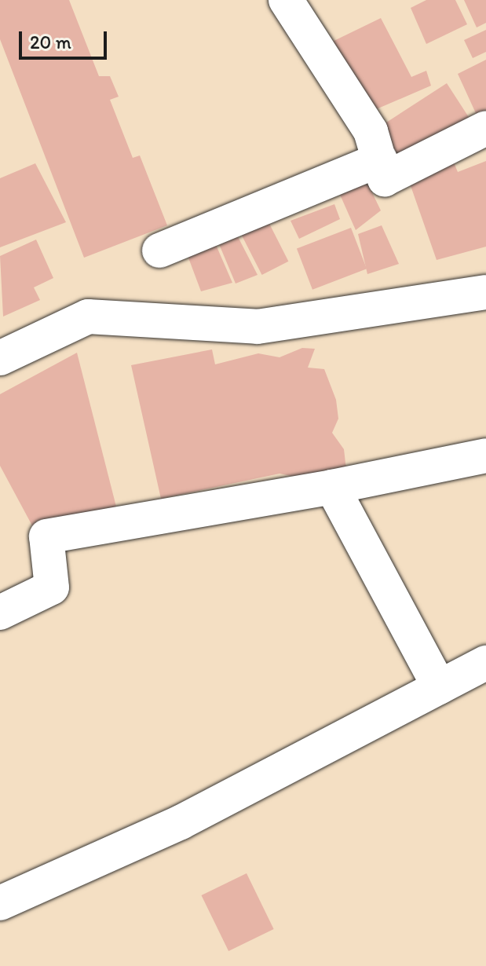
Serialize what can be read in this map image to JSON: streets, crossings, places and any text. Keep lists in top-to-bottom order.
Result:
{
  "scale_bar": "20 m"
}
